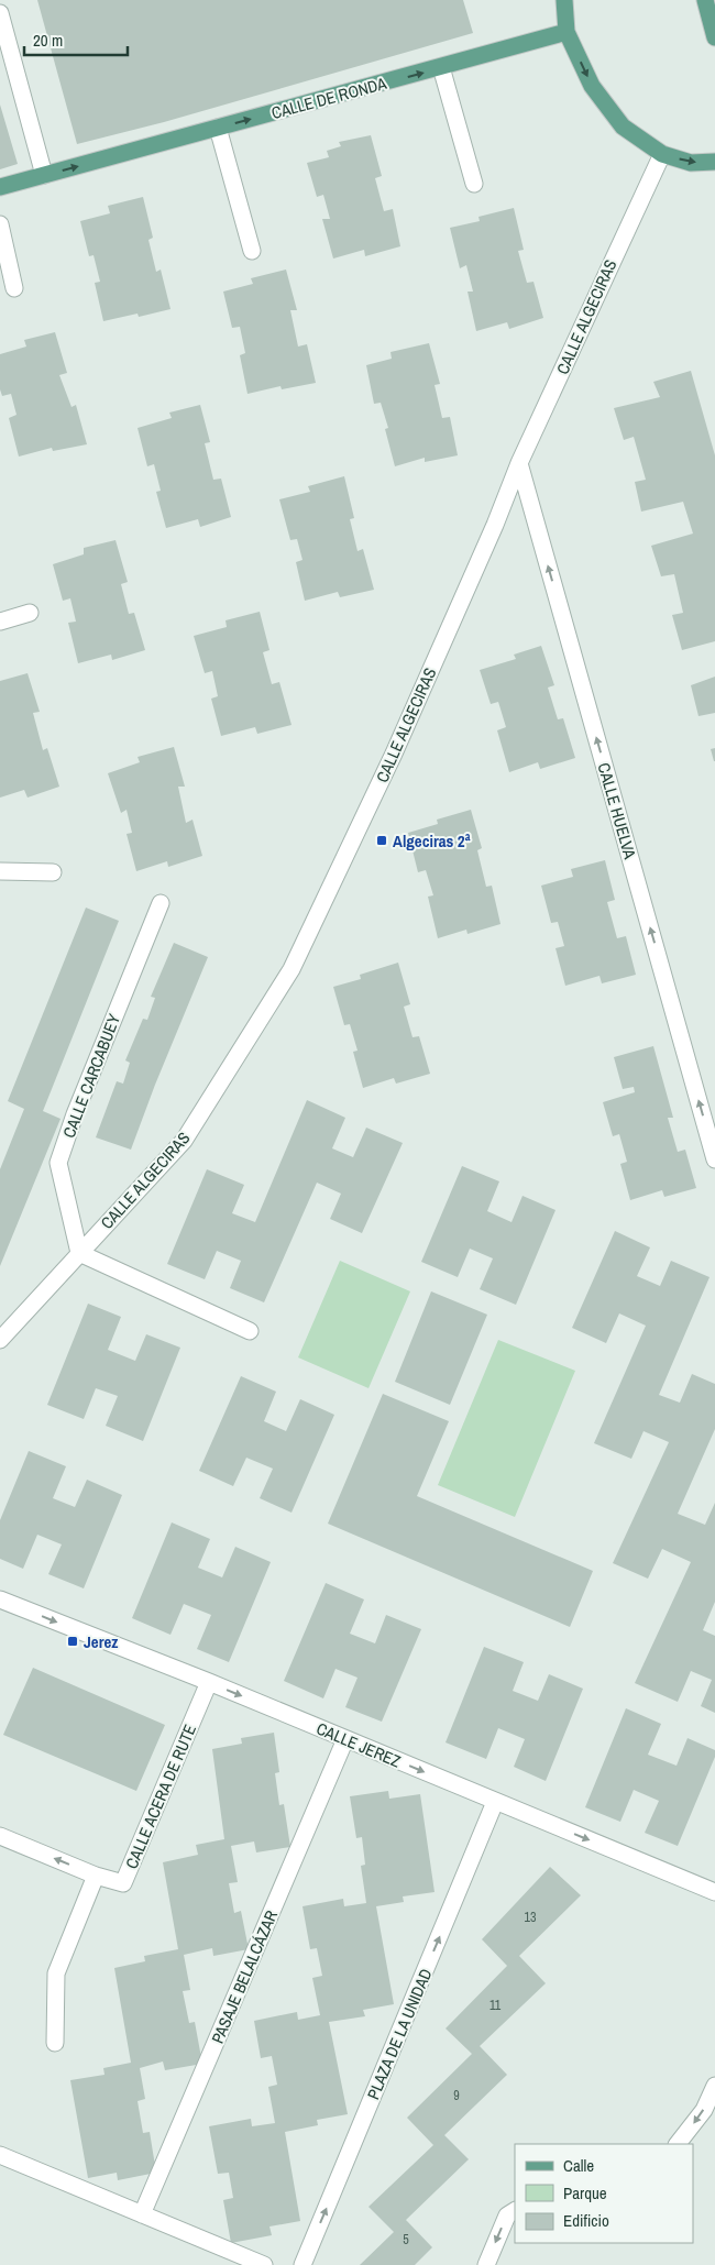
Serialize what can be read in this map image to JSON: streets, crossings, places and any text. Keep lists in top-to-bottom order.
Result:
{
  "streets": {
    "main road": ["CALLE DE RONDA"],
    "street": [
      "CALLE ALGECIRAS",
      "CALLE HUELVA",
      "CALLE CARCABUEY",
      "CALLE JEREZ",
      "CALLE ACERA DE RUTE",
      "PASAJE BELALCÁZAR",
      "PLAZA DE LA UNIDAD"
    ]
  },
  "crossings": [
    ["CALLE ALGECIRAS", "CALLE HUELVA"],
    ["CALLE ALGECIRAS", "CALLE CARCABUEY"],
    ["CALLE JEREZ", "CALLE ACERA DE RUTE"],
    ["CALLE JEREZ", "PASAJE BELALCÁZAR"],
    ["CALLE JEREZ", "PLAZA DE LA UNIDAD"]
  ],
  "one_way": [
    "CALLE DE RONDA",
    "CALLE HUELVA",
    "CALLE JEREZ",
    "PLAZA DE LA UNIDAD"
  ],
  "places": {
    "transit": ["Algeciras 2ª", "Jerez"]
  },
  "house_numbers": [
    "13",
    "11",
    "9",
    "5"
  ],
  "legend": ["Calle", "Parque", "Edificio"],
  "scale_bar": "20 m"
}
